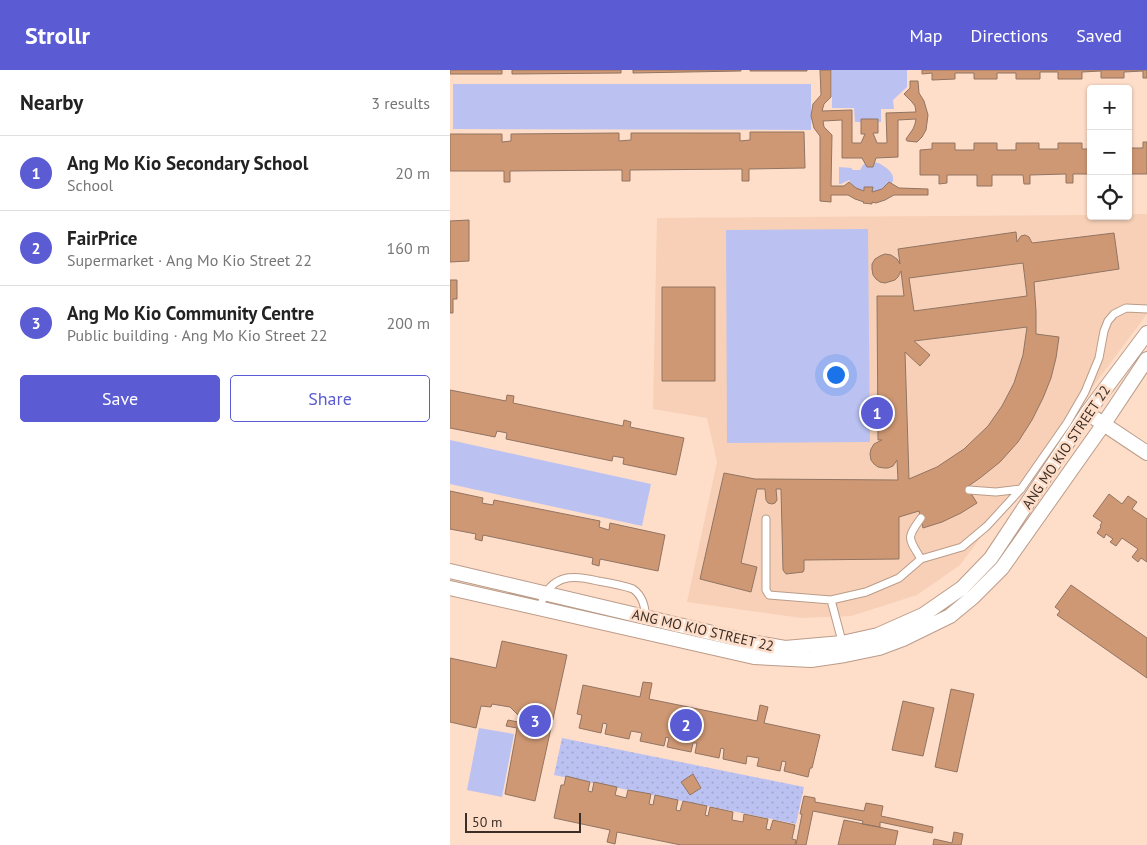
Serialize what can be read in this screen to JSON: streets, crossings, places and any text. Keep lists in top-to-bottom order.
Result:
{
  "streets": {
    "street": ["ANG MO KIO STREET 22"]
  },
  "scale_bar": "50 m",
  "page": {
    "header": "Strollr",
    "nav": ["Map", "Directions", "Saved"],
    "heading": ["Nearby", "3 results"],
    "map_buttons": ["+", "−"],
    "list": [
      {
        "mark": "1",
        "name": "Ang Mo Kio Secondary School",
        "note": "School",
        "value": "20 m"
      },
      {
        "mark": "2",
        "name": "FairPrice",
        "note": "Supermarket · Ang Mo Kio Street 22",
        "value": "160 m"
      },
      {
        "mark": "3",
        "name": "Ang Mo Kio Community Centre",
        "note": "Public building · Ang Mo Kio Street 22",
        "value": "200 m"
      }
    ],
    "buttons": ["Save", "Share"],
    "pins": ["1", "3", "2"],
    "scale": "50 m"
  }
}
